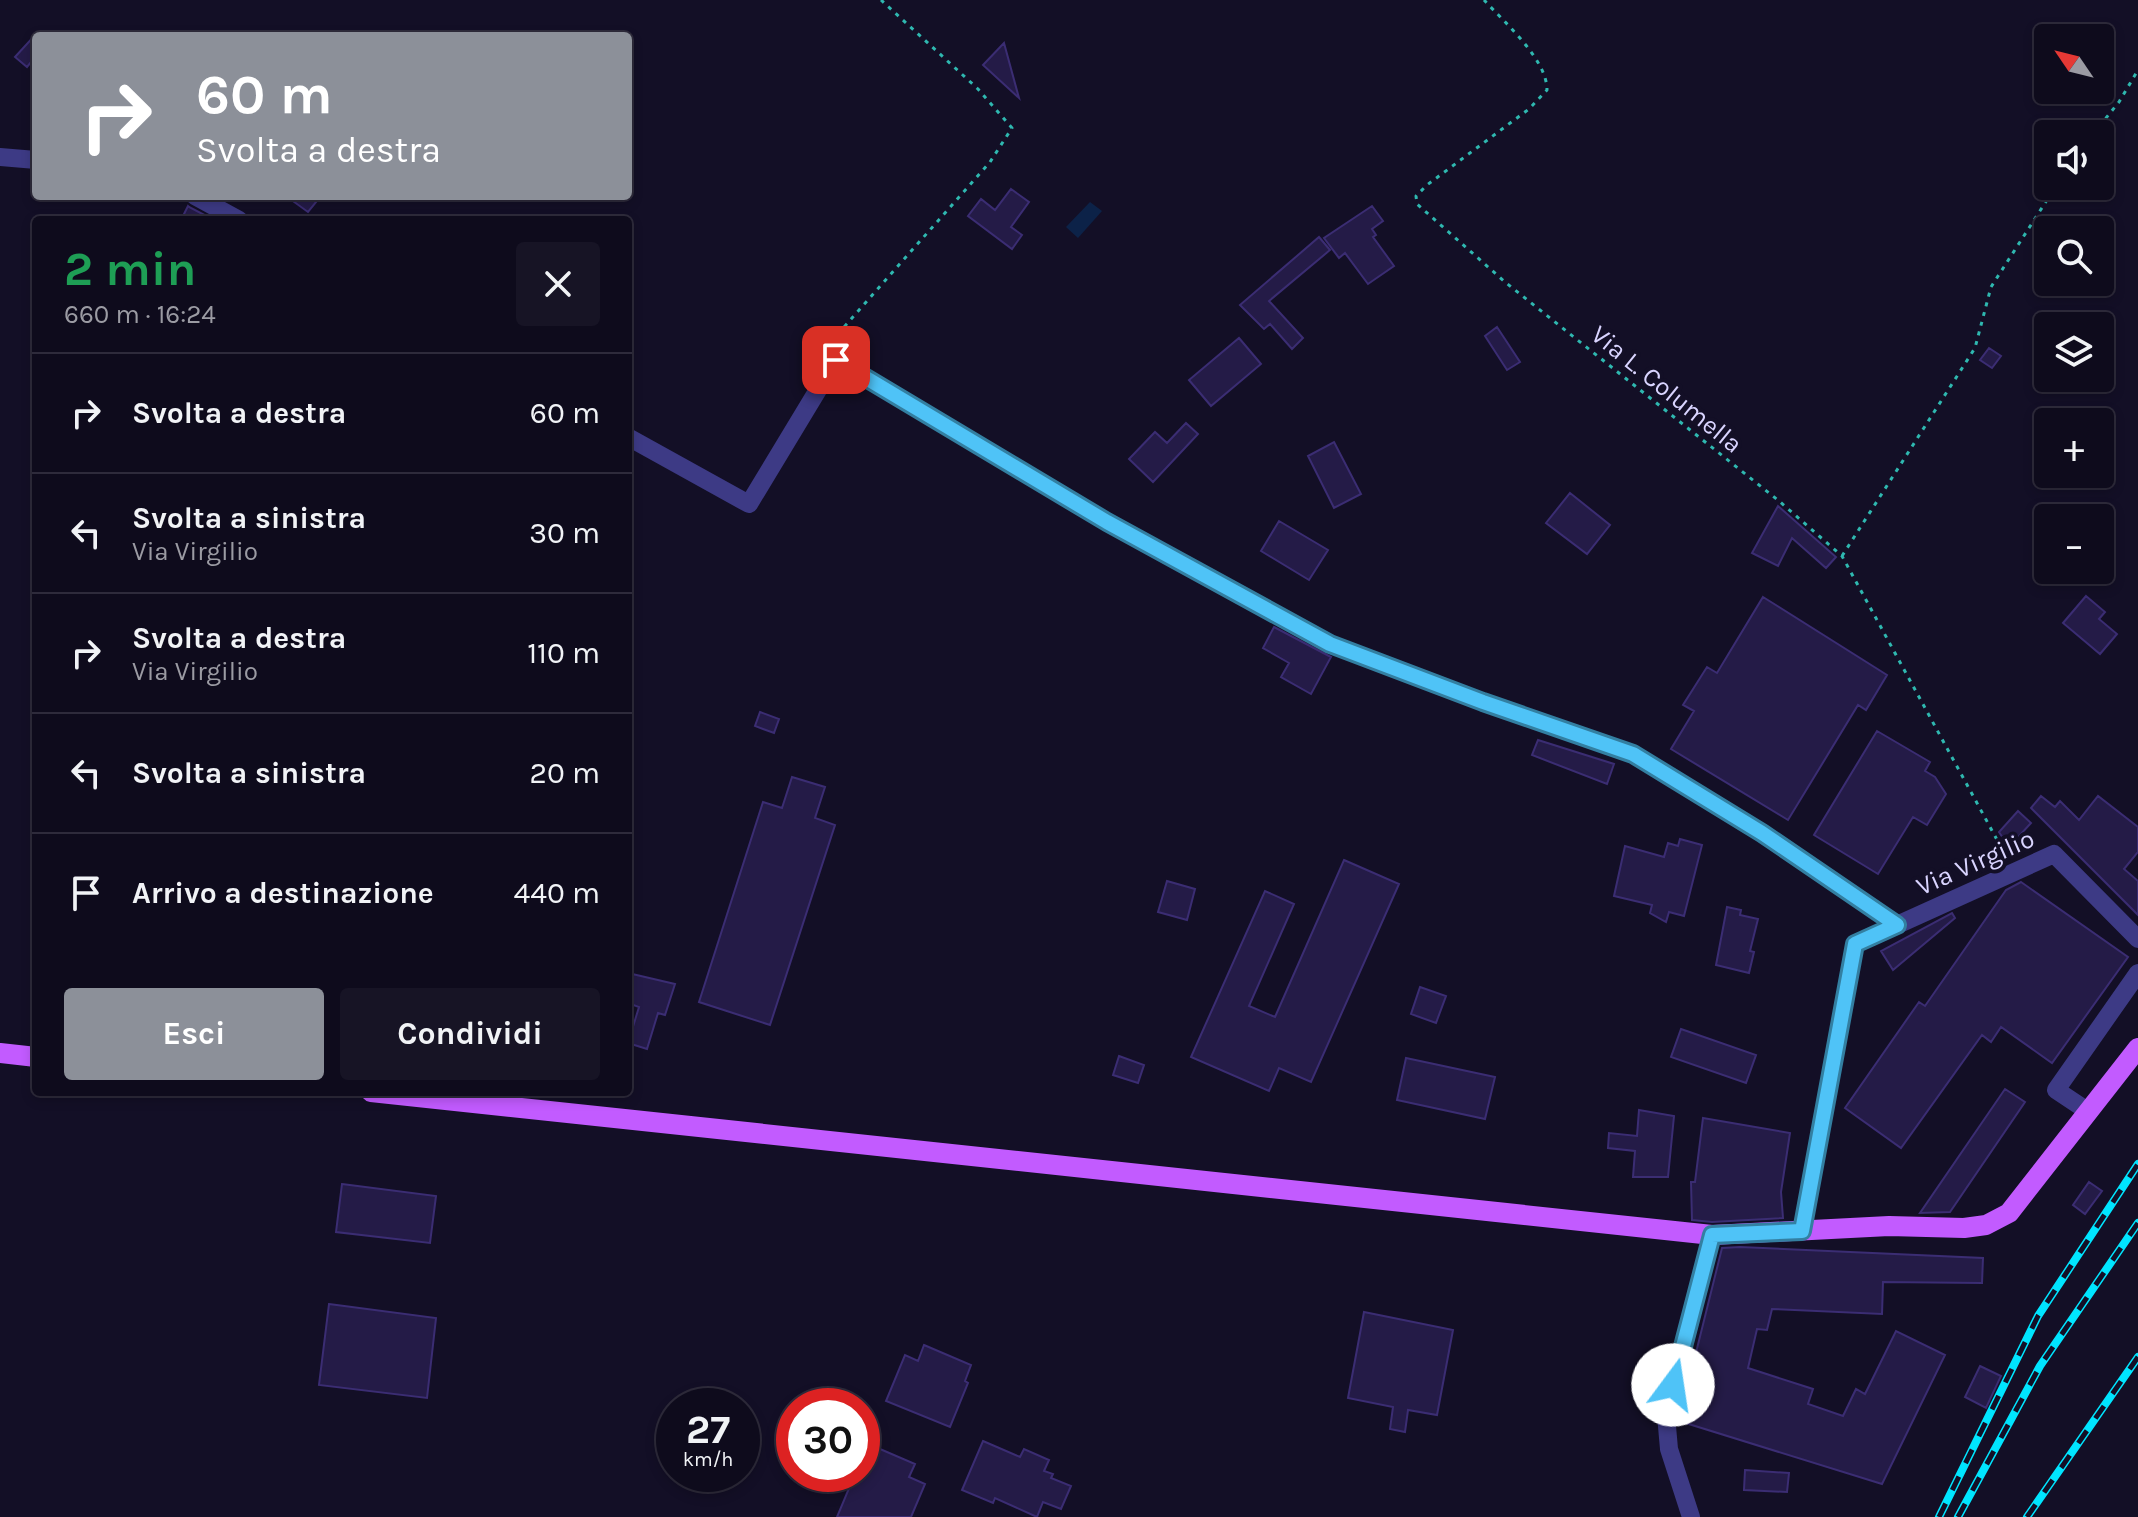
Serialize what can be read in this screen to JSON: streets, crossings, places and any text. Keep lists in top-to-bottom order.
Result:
{
  "streets": {
    "street": ["Via Virgilio"],
    "path": ["Via L. Columella"]
  },
  "crossings": [
    ["Via L. Columella", "Via Virgilio"]
  ],
  "north": "top left",
  "page": {
    "map_buttons": ["+", "−"],
    "turn": ["60 m", "Svolta a destra"],
    "heading": ["2 min", "660 m · 16:24"],
    "list": [
      {
        "name": "Svolta a destra",
        "value": "60 m"
      },
      {
        "name": "Svolta a sinistra",
        "note": "Via Virgilio",
        "value": "30 m"
      },
      {
        "name": "Svolta a destra",
        "note": "Via Virgilio",
        "value": "110 m"
      },
      {
        "name": "Svolta a sinistra",
        "value": "20 m"
      },
      {
        "name": "Arrivo a destinazione",
        "value": "440 m"
      }
    ],
    "buttons": ["Esci", "Condividi"],
    "speed": "27 km/h",
    "limit": "30"
  }
}
